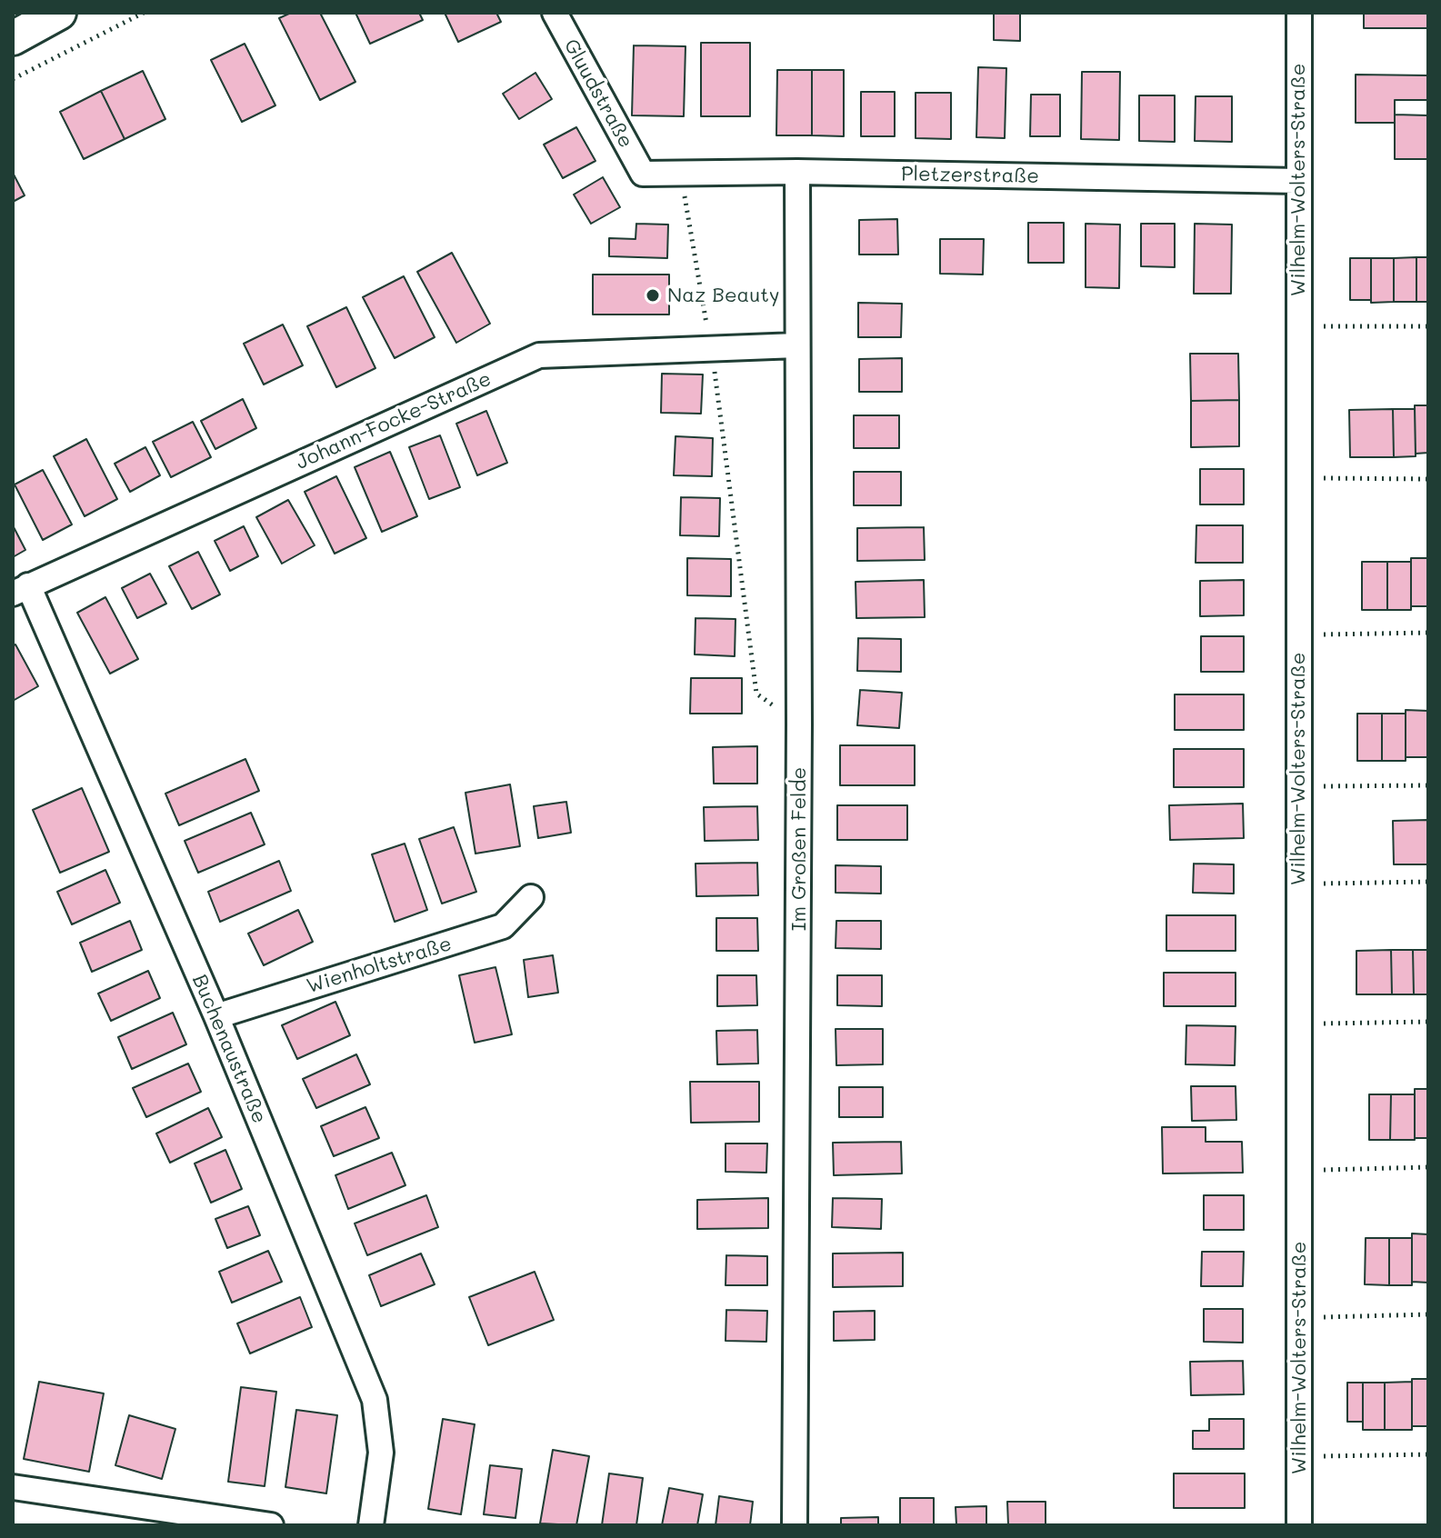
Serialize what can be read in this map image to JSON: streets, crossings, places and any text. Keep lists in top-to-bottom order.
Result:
{
  "streets": {
    "street": [
      "Gluudstraße",
      "Pletzerstraße",
      "Wilhelm-Wolters-Straße",
      "Johann-Focke-Straße",
      "Im Großen Felde",
      "Wienholtstraße",
      "Buchenaustraße"
    ]
  },
  "crossings": [
    ["Gluudstraße", "Pletzerstraße"],
    ["Pletzerstraße", "Wilhelm-Wolters-Straße"],
    ["Pletzerstraße", "Im Großen Felde"],
    ["Johann-Focke-Straße", "Im Großen Felde"],
    ["Johann-Focke-Straße", "Buchenaustraße"],
    ["Wienholtstraße", "Buchenaustraße"]
  ],
  "places": ["Naz Beauty"]
}
